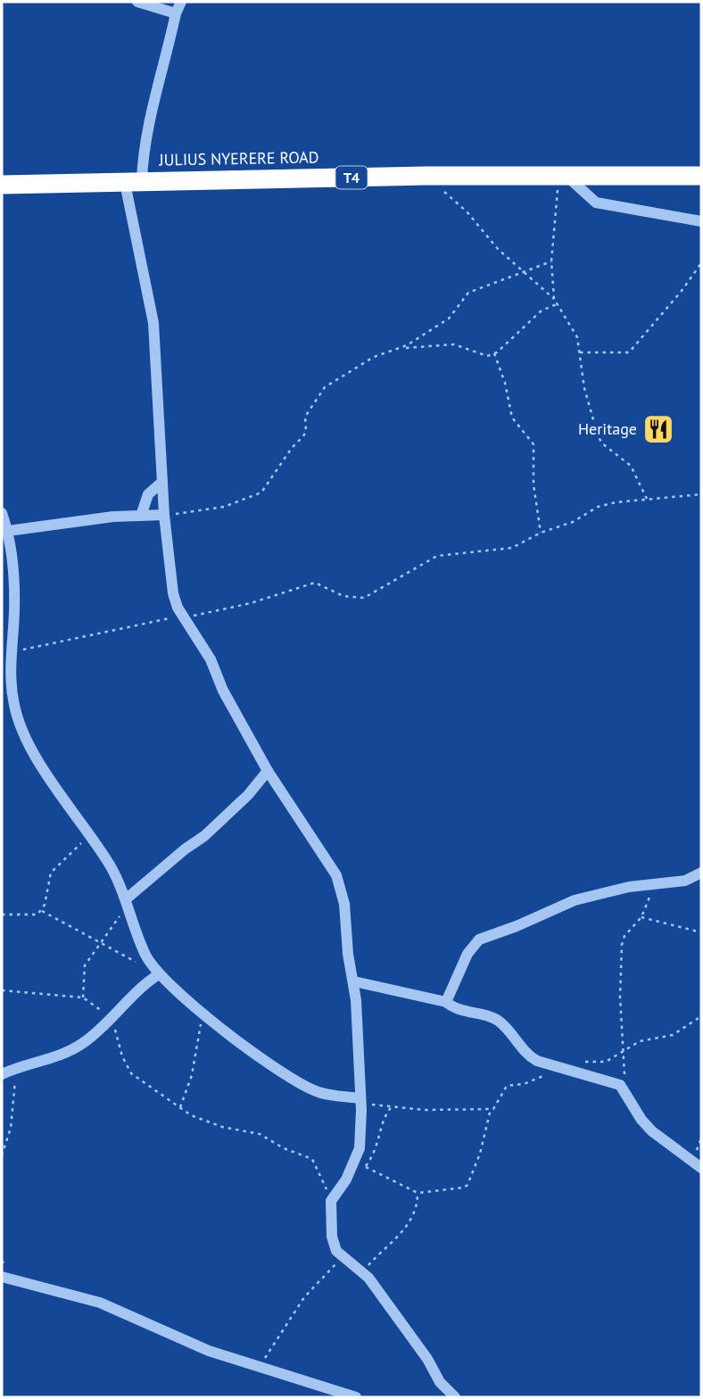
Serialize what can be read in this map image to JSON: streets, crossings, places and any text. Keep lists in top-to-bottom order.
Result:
{
  "streets": {
    "highway": ["JULIUS NYERERE ROAD", "T4"]
  },
  "places": {
    "restaurant": ["Heritage"]
  }
}
